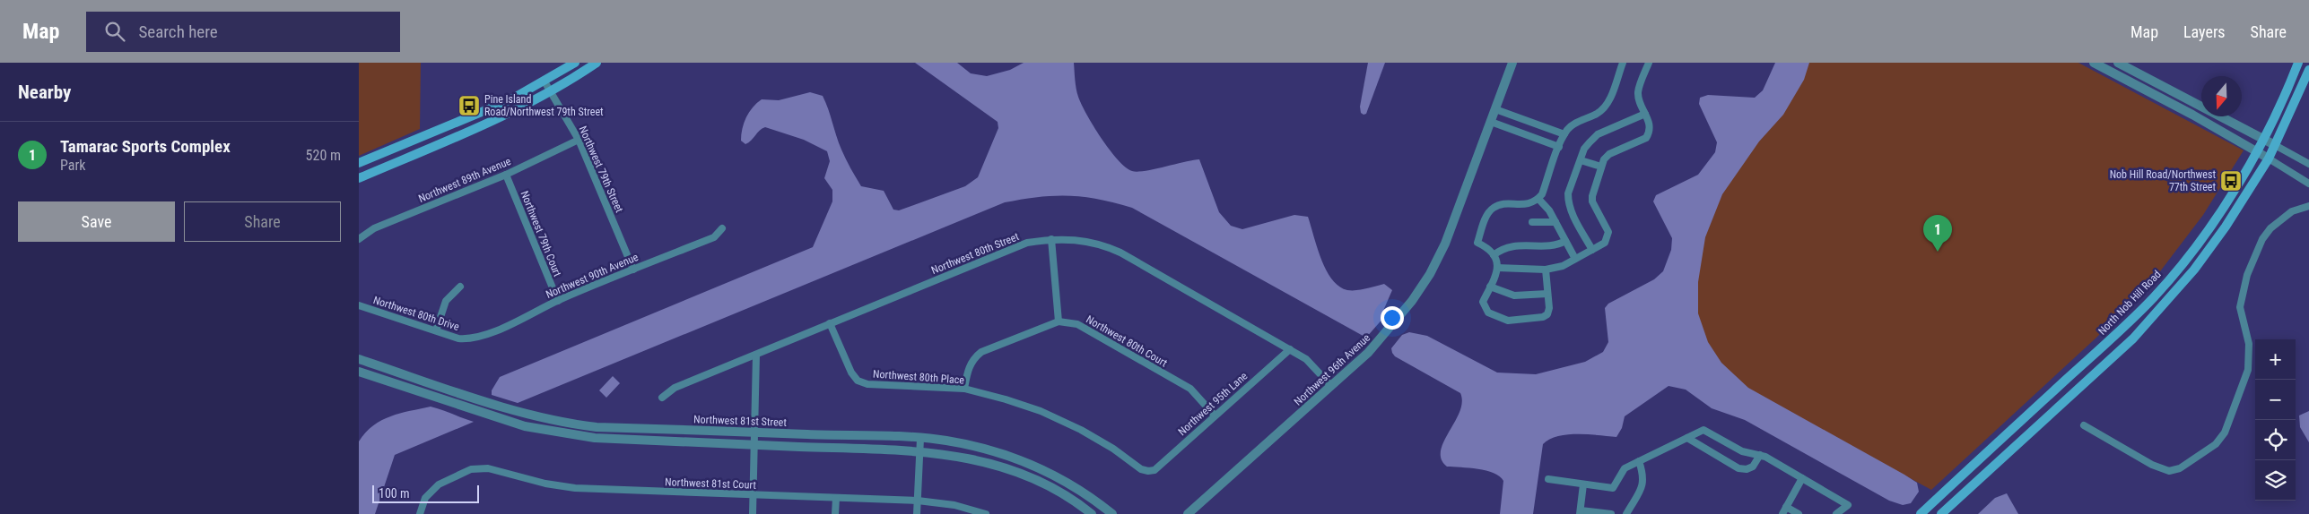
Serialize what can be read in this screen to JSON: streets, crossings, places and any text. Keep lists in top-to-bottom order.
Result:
{
  "streets": {
    "main road": ["North Nob Hill Road"],
    "street": [
      "Northwest 79th Street",
      "Northwest 89th Avenue",
      "Northwest 79th Court",
      "Northwest 80th Street",
      "Northwest 90th Avenue",
      "Northwest 80th Drive",
      "Northwest 80th Court",
      "Northwest 96th Avenue",
      "Northwest 80th Place",
      "Northwest 95th Lane",
      "Northwest 81st Street",
      "Northwest 81st Court"
    ]
  },
  "crossings": [
    ["Northwest 79th Street", "Northwest 89th Avenue"],
    ["Northwest 79th Street", "Northwest 90th Avenue"],
    ["Northwest 89th Avenue", "Northwest 79th Court"],
    ["Northwest 79th Court", "Northwest 90th Avenue"],
    ["Northwest 80th Street", "Northwest 96th Avenue"],
    ["Northwest 80th Street", "Northwest 80th Place"],
    ["Northwest 80th Street", "Northwest 95th Lane"],
    ["Northwest 90th Avenue", "Northwest 80th Drive"],
    ["Northwest 80th Court", "Northwest 95th Lane"],
    ["Northwest 80th Place", "Northwest 95th Lane"]
  ],
  "places": {
    "bus stop": ["Pine Island Road/Northwest 79th Street", "Nob Hill Road/Northwest 77th Street"]
  },
  "scale_bar": "100 m",
  "north": "bottom",
  "page": {
    "header": "Map",
    "search": "Search here",
    "nav": ["Map", "Layers", "Share"],
    "heading": "Nearby",
    "list": [
      {
        "mark": "1",
        "name": "Tamarac Sports Complex",
        "note": "Park",
        "value": "520 m"
      }
    ],
    "buttons": ["Save", "Share"],
    "pins": "1",
    "map_buttons": ["+", "−"],
    "scale": "100 m"
  }
}
